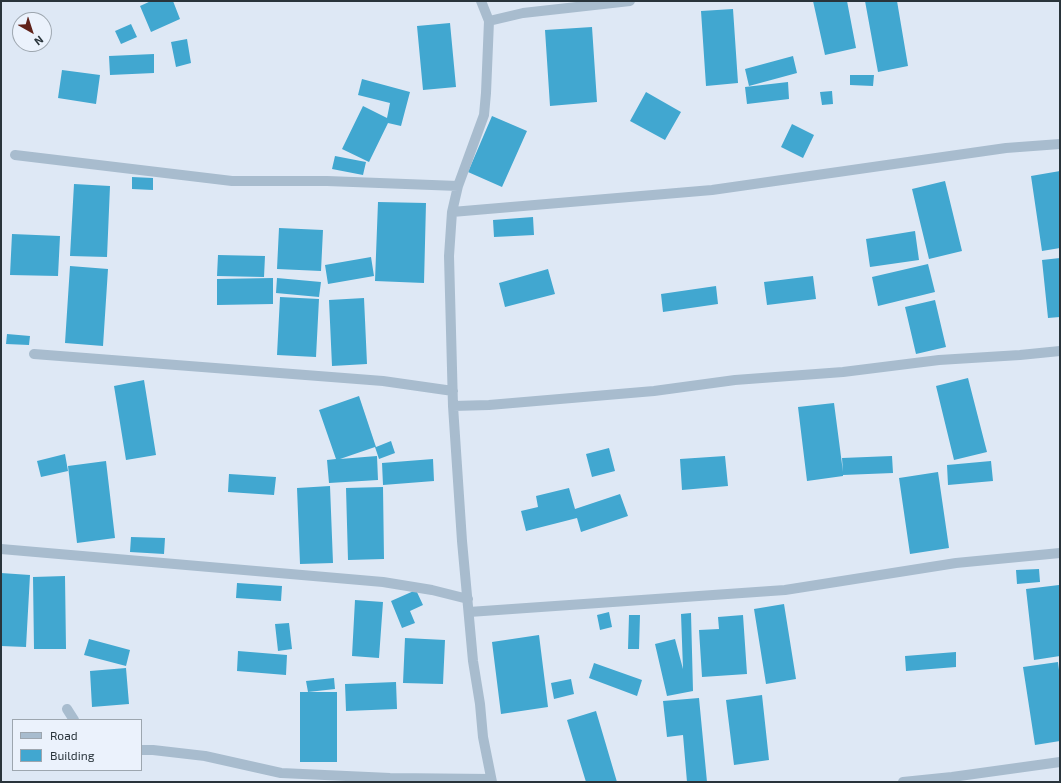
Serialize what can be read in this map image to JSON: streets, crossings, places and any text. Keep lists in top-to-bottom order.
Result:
{
  "legend": ["Road", "Building"],
  "north": "bottom right"
}
